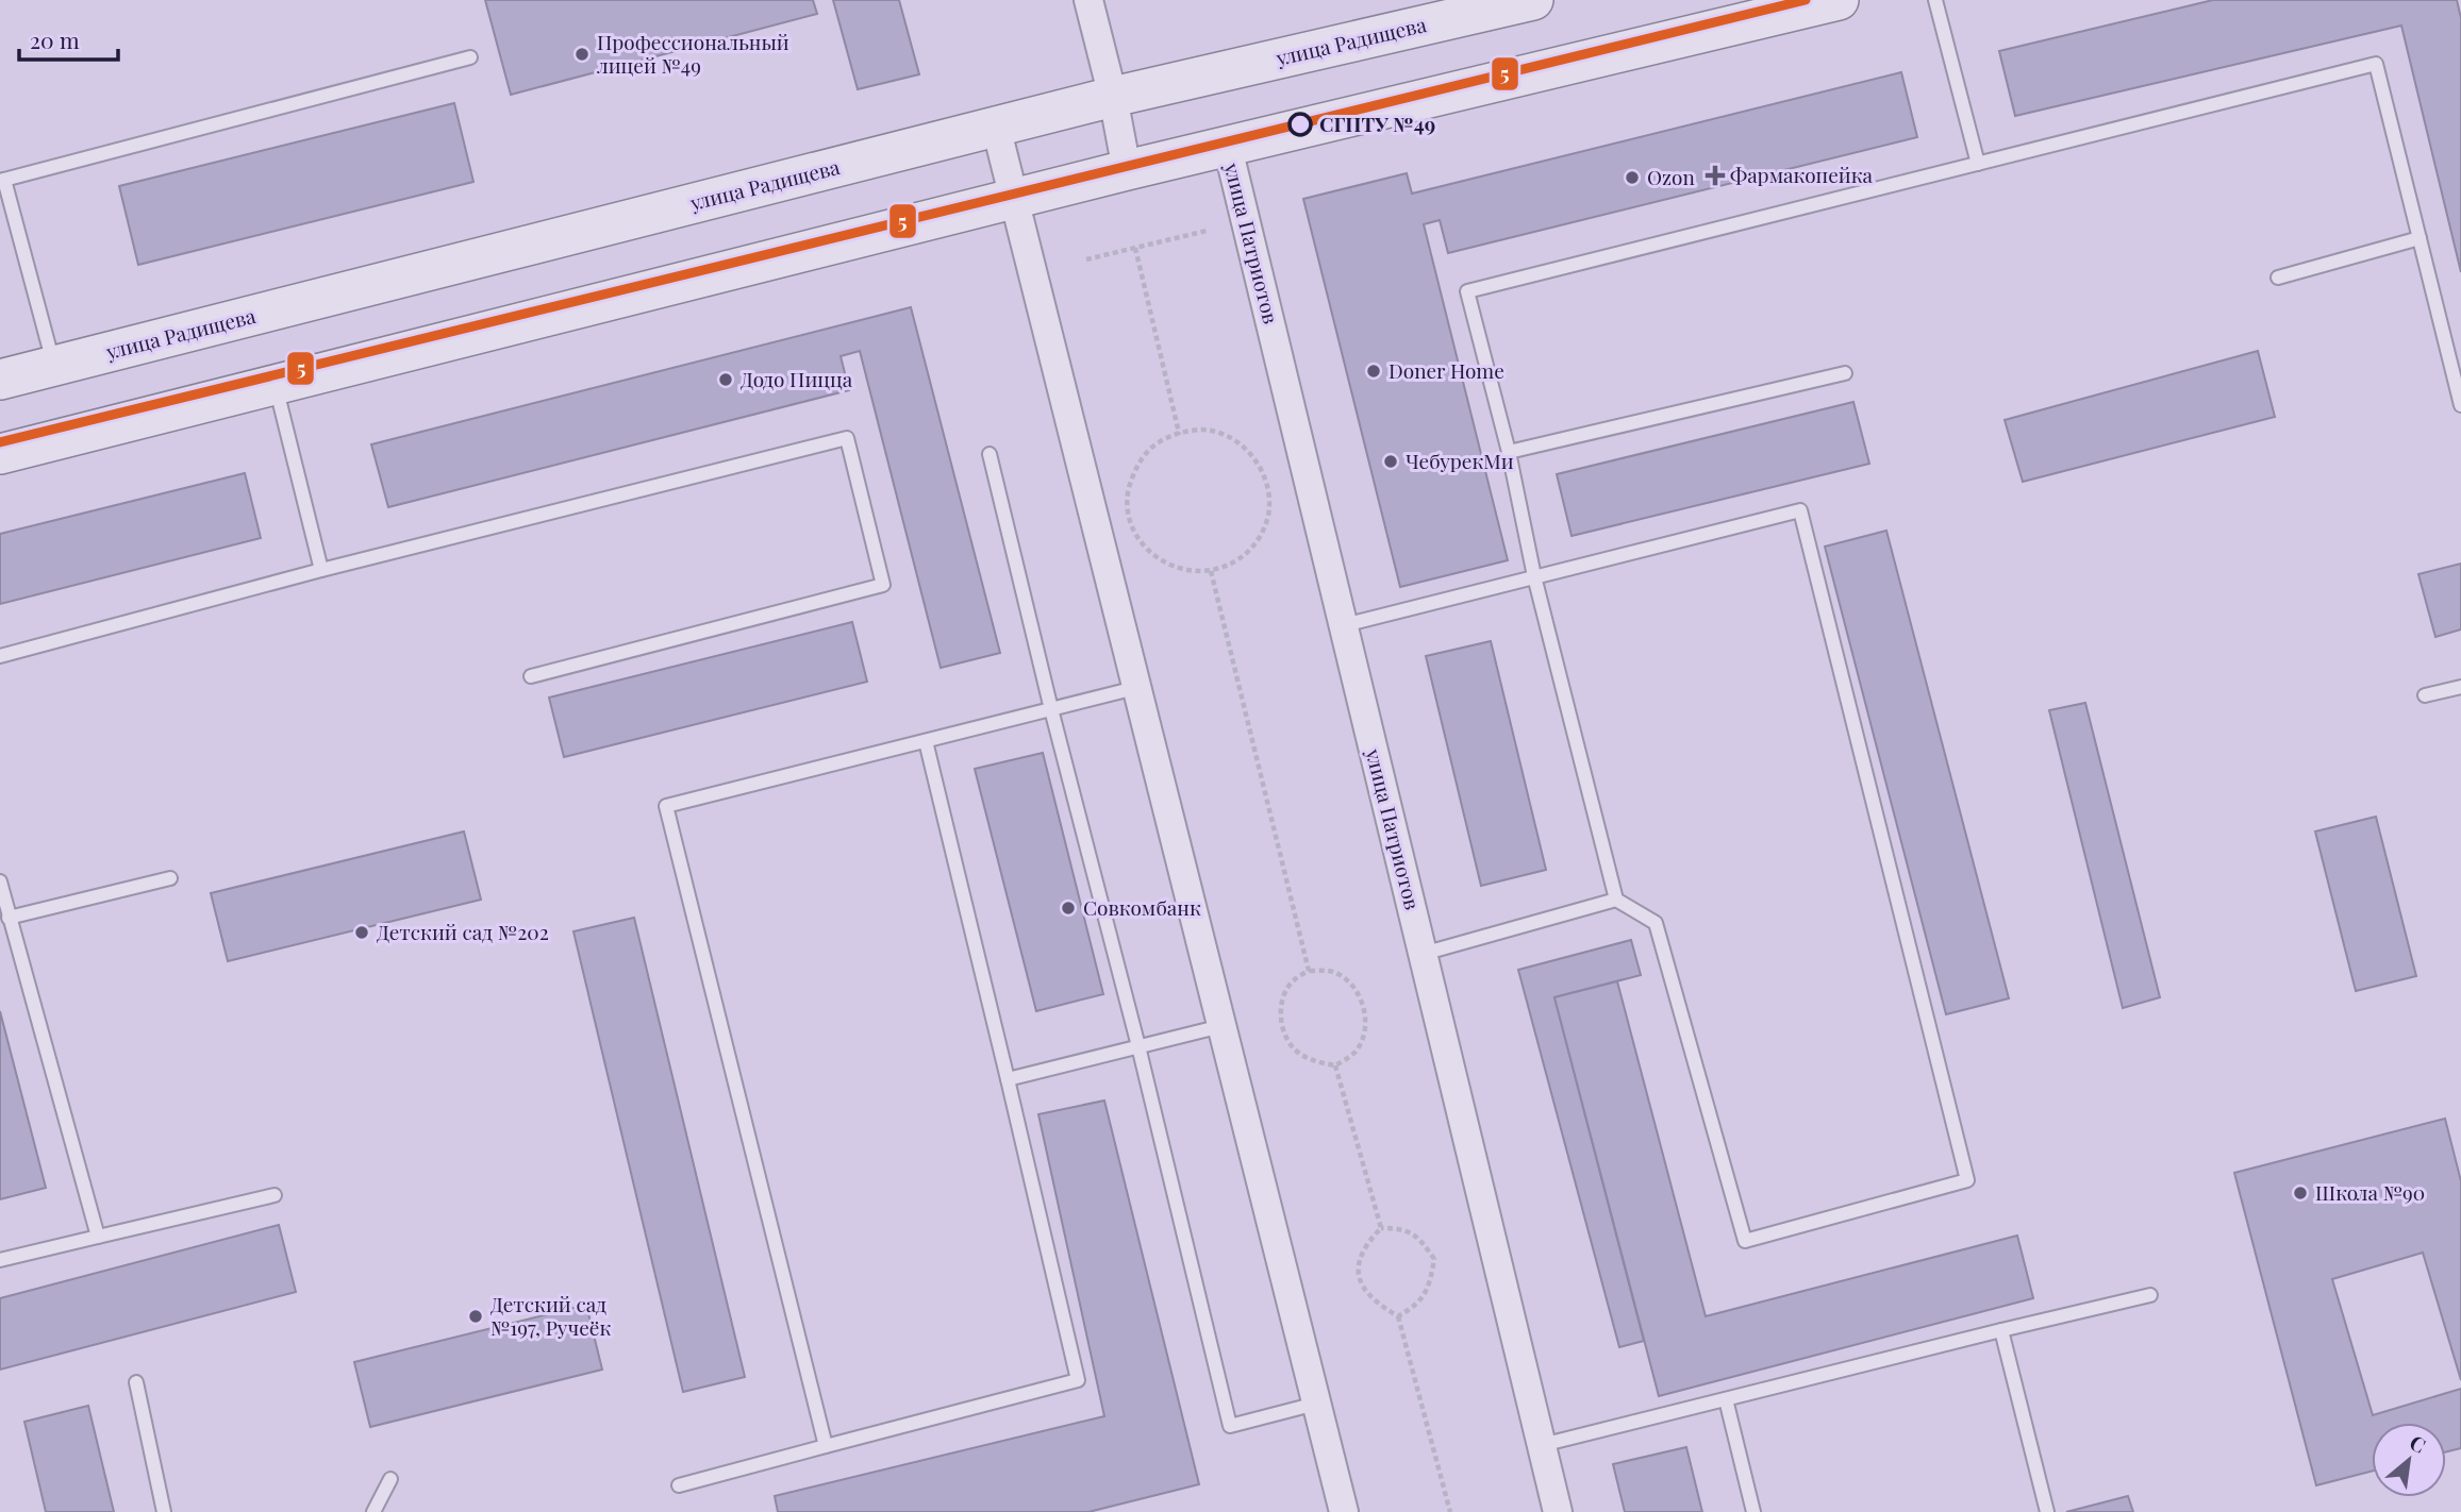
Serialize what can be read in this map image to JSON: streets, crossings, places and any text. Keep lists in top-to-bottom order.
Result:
{
  "streets": {
    "street": ["улица Радищева", "улица Патриотов"]
  },
  "places": {
    "other": [
      "Профессиональный лицей №49",
      "СГПТУ №49",
      "Ozon",
      "Doner Home",
      "Додо Пицца",
      "ЧебурекМи",
      "Совкомбанк",
      "Детский сад №202",
      "Школа №90",
      "Детский сад №197, Ручеёк"
    ],
    "health": ["Фармакопейка"]
  },
  "lines": ["transit line 5"],
  "scale_bar": "20 m",
  "north": "top right"
}
